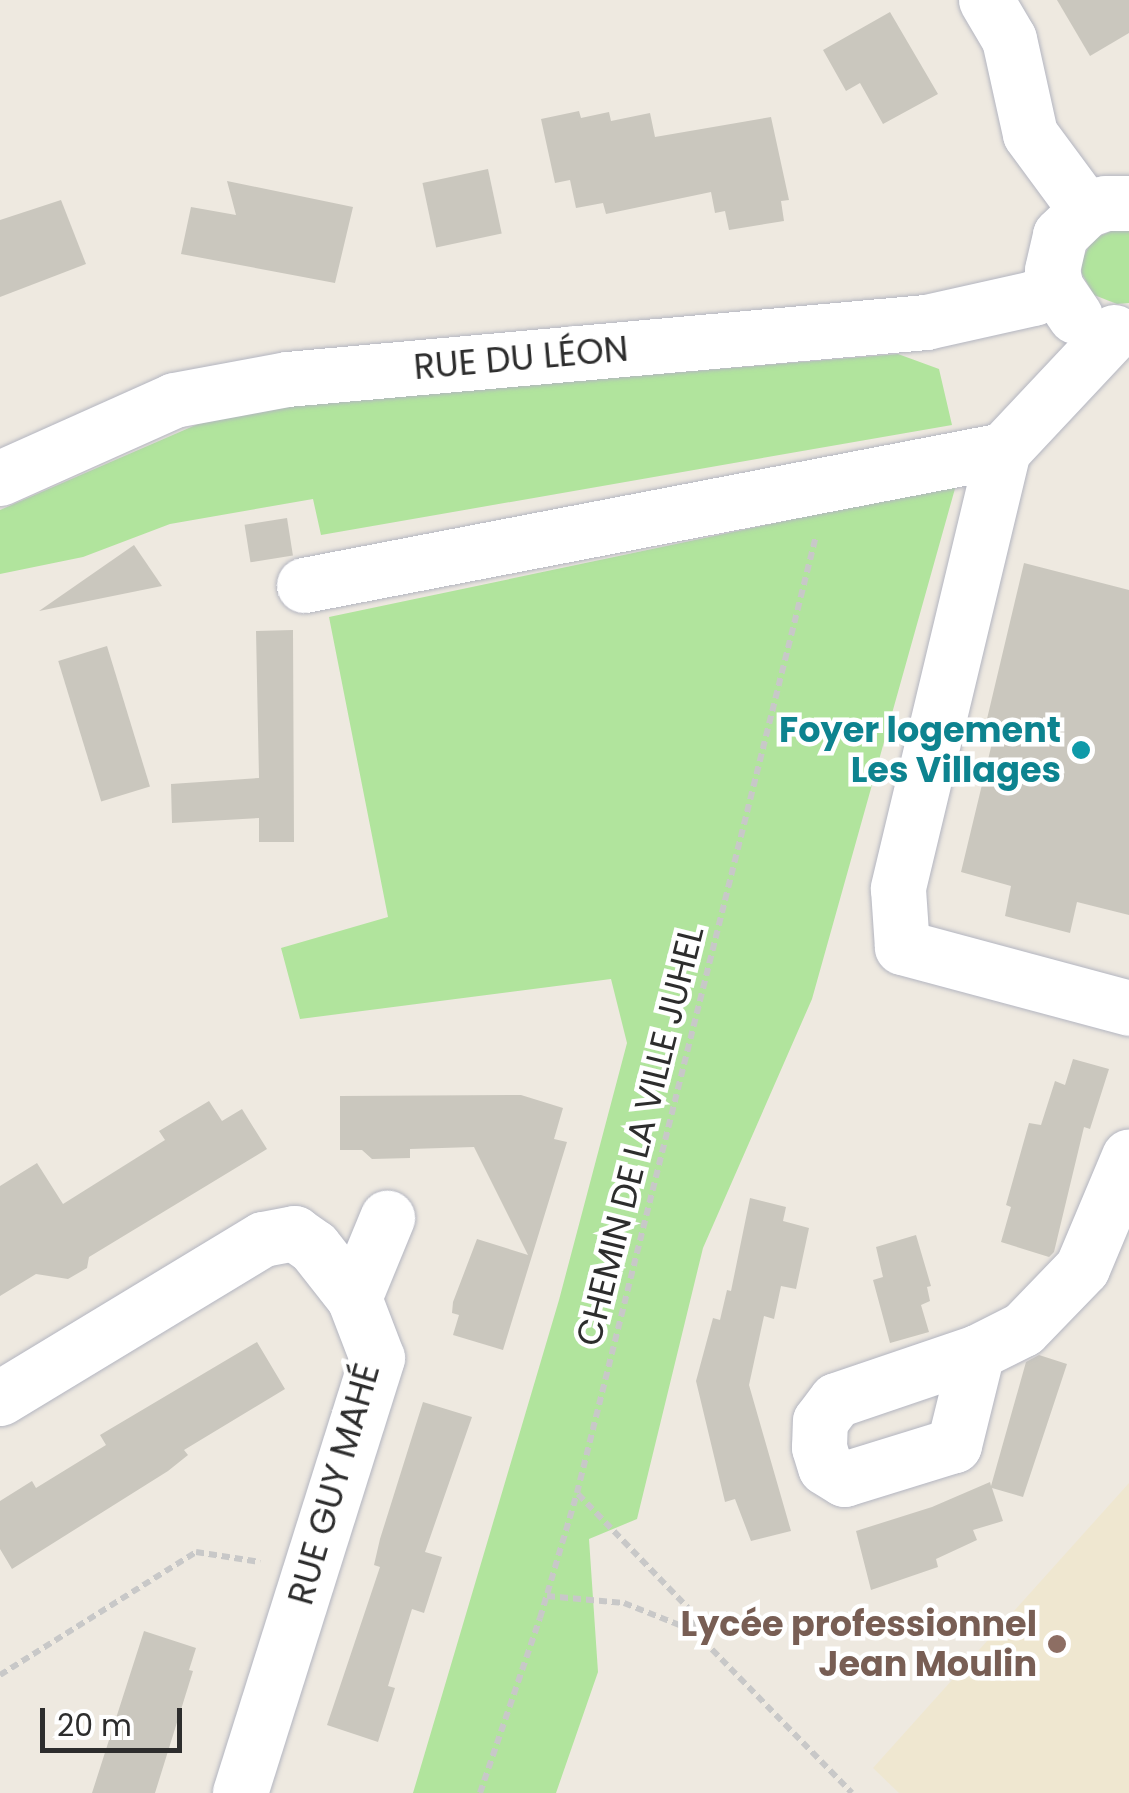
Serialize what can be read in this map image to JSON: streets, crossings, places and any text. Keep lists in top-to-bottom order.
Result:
{
  "streets": {
    "street": ["RUE DU LÉON", "RUE GUY MAHÉ"],
    "path": ["CHEMIN DE LA VILLE JUHEL"]
  },
  "places": ["Foyer logement Les Villages", "Lycée professionnel Jean Moulin"],
  "scale_bar": "20 m"
}
